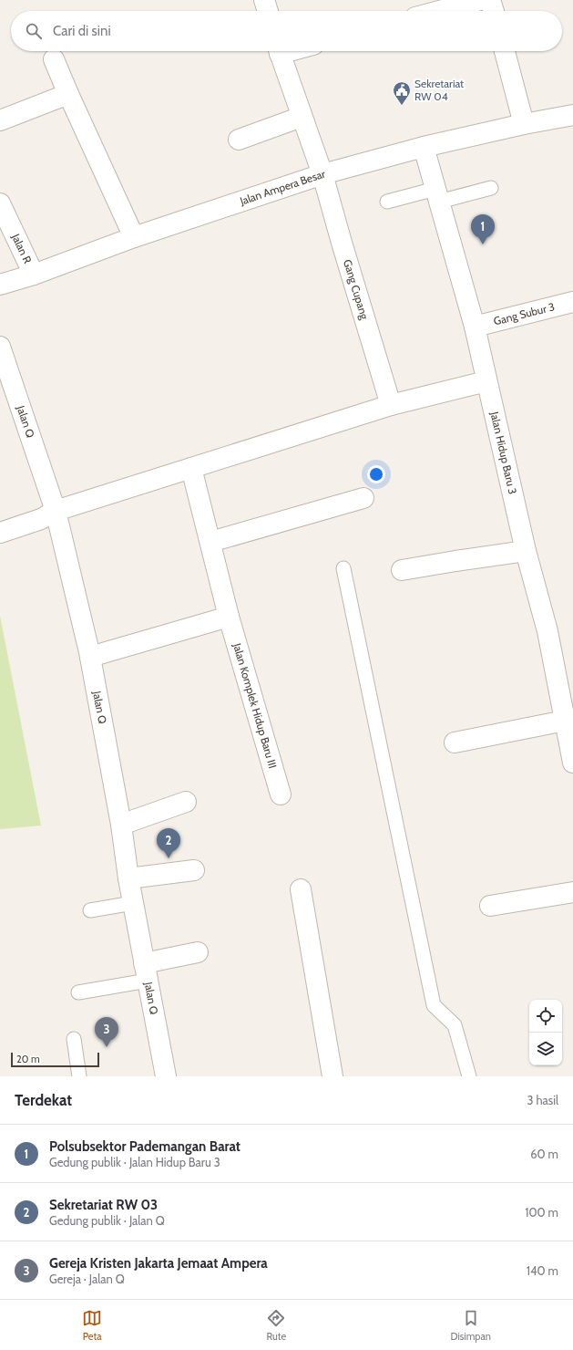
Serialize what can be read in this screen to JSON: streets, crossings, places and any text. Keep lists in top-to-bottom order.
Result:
{
  "streets": {
    "street": [
      "Jalan Ampera Besar",
      "Jalan R",
      "Gang Cupang",
      "Gang Subur 3",
      "Jalan Q",
      "Jalan Hidup Baru 3",
      "Jalan Komplek Hidup Baru III"
    ]
  },
  "crossings": [
    ["Jalan Ampera Besar", "Jalan R"],
    ["Jalan Ampera Besar", "Gang Cupang"],
    ["Jalan Ampera Besar", "Jalan Hidup Baru 3"],
    ["Gang Subur 3", "Jalan Hidup Baru 3"]
  ],
  "places": {
    "public building": ["Sekretariat RW 04"]
  },
  "scale_bar": "20 m",
  "page": {
    "search": "Cari di sini",
    "pins": ["1", "2", "3"],
    "scale": "20 m",
    "heading": ["Terdekat", "3 hasil"],
    "list": [
      {
        "mark": "1",
        "name": "Polsubsektor Pademangan Barat",
        "note": "Gedung publik · Jalan Hidup Baru 3",
        "value": "60 m"
      },
      {
        "mark": "2",
        "name": "Sekretariat RW 03",
        "note": "Gedung publik · Jalan Q",
        "value": "100 m"
      },
      {
        "mark": "3",
        "name": "Gereja Kristen Jakarta Jemaat Ampera",
        "note": "Gereja · Jalan Q",
        "value": "140 m"
      }
    ],
    "nav": ["Peta", "Rute", "Disimpan"]
  }
}
